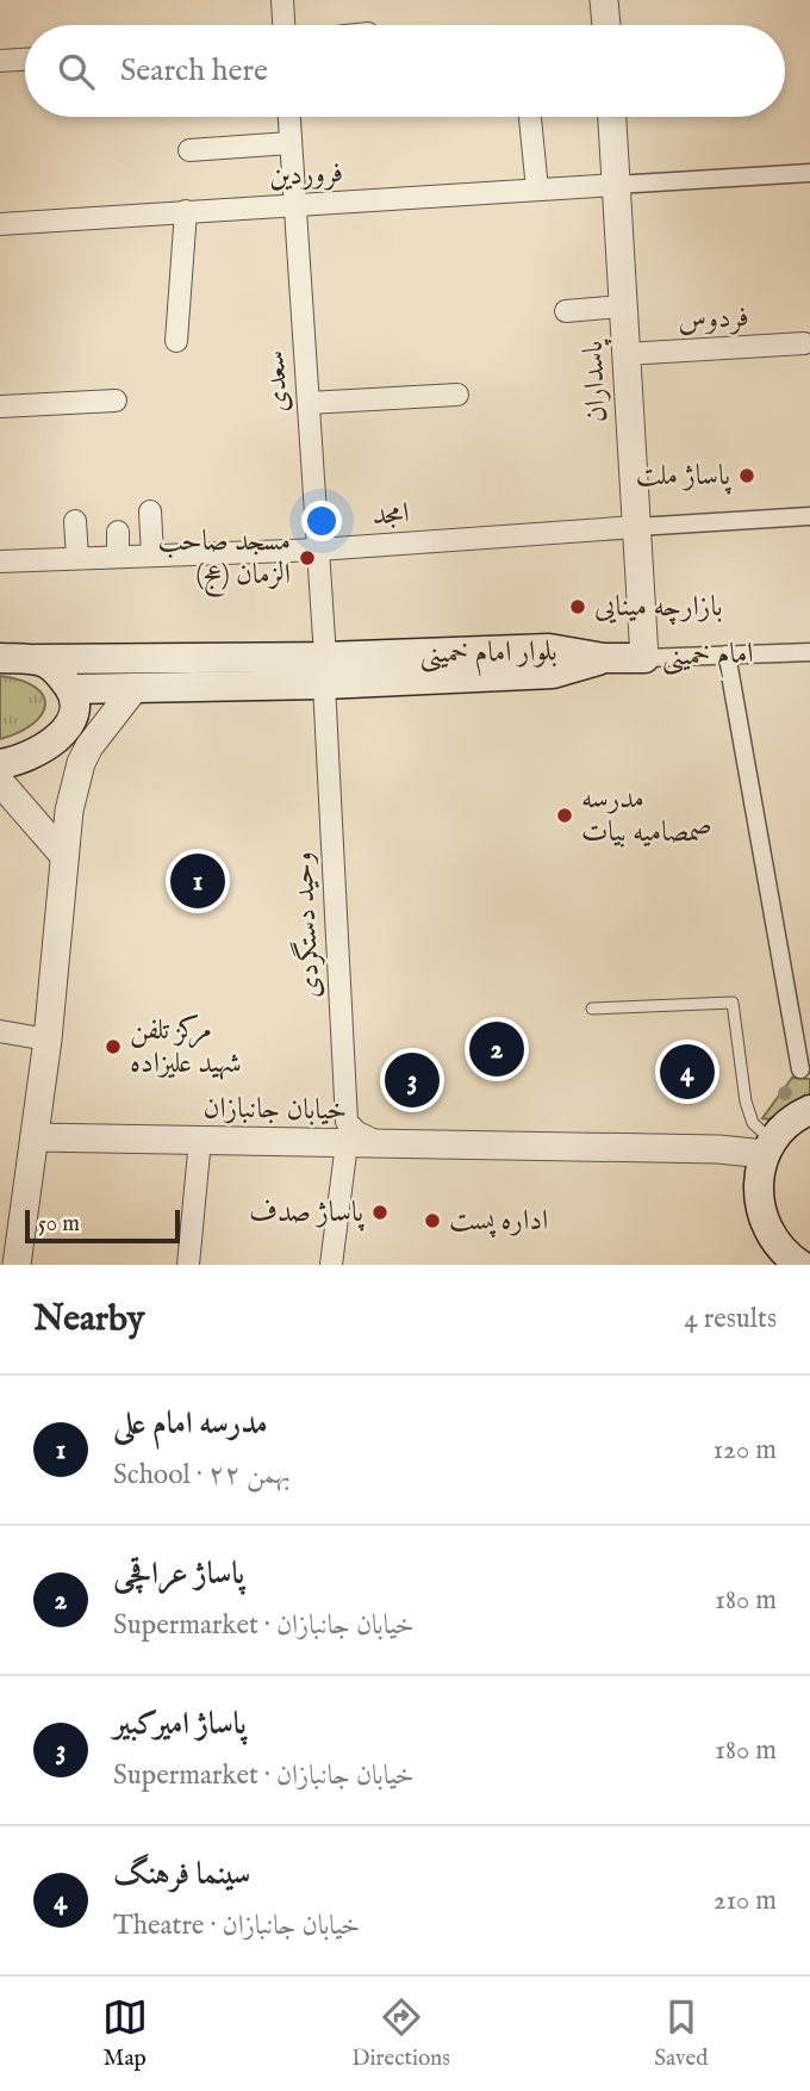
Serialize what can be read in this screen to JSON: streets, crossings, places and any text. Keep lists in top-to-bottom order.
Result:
{
  "streets": {
    "main road": ["بلوار امام خمینی", "امام خمینی"],
    "street": [
      "فروردین",
      "فردوس",
      "سعدی",
      "پاسداران",
      "امجد",
      "وحید دستگردی",
      "خیابان جانبازان"
    ]
  },
  "crossings": [
    ["فروردین", "سعدی"],
    ["فروردین", "پاسداران"],
    ["فردوس", "پاسداران"],
    ["سعدی", "امجد"],
    ["سعدی", "بلوار امام خمینی"],
    ["سعدی", "وحید دستگردی"],
    ["پاسداران", "امجد"],
    ["پاسداران", "امام خمینی"],
    ["بلوار امام خمینی", "امام خمینی"],
    ["بلوار امام خمینی", "وحید دستگردی"],
    ["وحید دستگردی", "خیابان جانبازان"]
  ],
  "places": [
    "پاساژ ملت",
    "مسجد صاحب الزمان (عج)",
    "بازارچه مینایی",
    "مدرسه صمصامیه بیات",
    "مرکز تلفن شهید علیزاده",
    "پاساژ صدف",
    "اداره پست"
  ],
  "scale_bar": "50 m",
  "page": {
    "search": "Search here",
    "pins": [
      "1",
      "2",
      "4",
      "3"
    ],
    "scale": "50 m",
    "heading": ["Nearby", "4 results"],
    "list": [
      {
        "mark": "1",
        "name": "مدرسه امام علی",
        "note": "School · ۲۲ بهمن",
        "value": "120 m"
      },
      {
        "mark": "2",
        "name": "پاساژ عراقچی",
        "note": "Supermarket · خیابان جانبازان",
        "value": "180 m"
      },
      {
        "mark": "3",
        "name": "پاساژ امیرکبیر",
        "note": "Supermarket · خیابان جانبازان",
        "value": "180 m"
      },
      {
        "mark": "4",
        "name": "سینما فرهنگ",
        "note": "Theatre · خیابان جانبازان",
        "value": "210 m"
      }
    ],
    "nav": ["Map", "Directions", "Saved"]
  }
}
